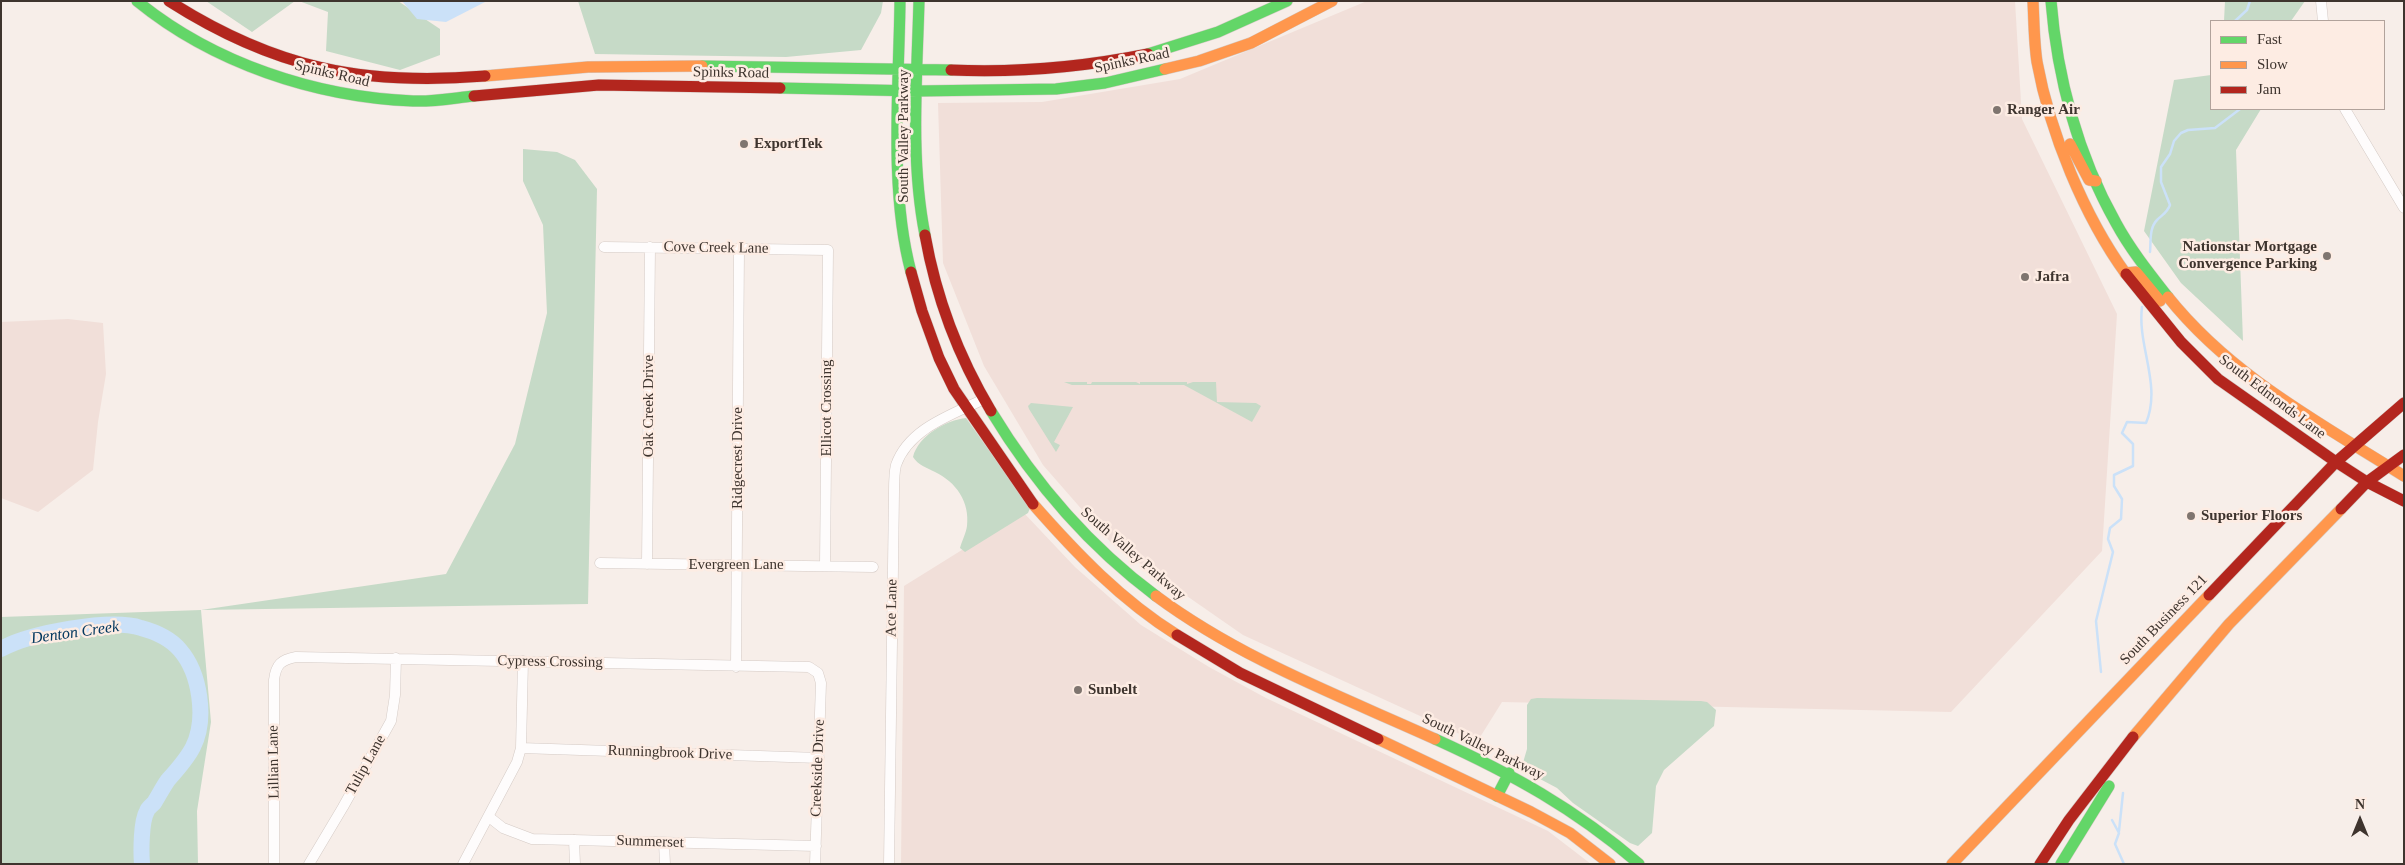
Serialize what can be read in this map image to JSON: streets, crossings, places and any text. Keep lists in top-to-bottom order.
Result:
{
  "streets": {
    "main road": [
      "Spinks Road",
      "South Valley Parkway",
      "South Edmonds Lane",
      "South Business 121"
    ],
    "street": [
      "Cove Creek Lane",
      "Oak Creek Drive",
      "Ellicot Crossing",
      "Ridgecrest Drive",
      "Evergreen Lane",
      "Ace Lane",
      "Cypress Crossing",
      "Runningbrook Drive",
      "Lillian Lane",
      "Tulip Lane",
      "Creekside Drive",
      "Summerset"
    ]
  },
  "crossings": [
    ["Spinks Road", "South Valley Parkway"],
    ["South Valley Parkway", "Ace Lane"],
    ["Cove Creek Lane", "Oak Creek Drive"],
    ["Cove Creek Lane", "Ellicot Crossing"],
    ["Cove Creek Lane", "Ridgecrest Drive"],
    ["South Edmonds Lane", "South Business 121"],
    ["Oak Creek Drive", "Evergreen Lane"],
    ["Ellicot Crossing", "Evergreen Lane"],
    ["Ridgecrest Drive", "Evergreen Lane"],
    ["Ridgecrest Drive", "Cypress Crossing"],
    ["Cypress Crossing", "Lillian Lane"],
    ["Cypress Crossing", "Tulip Lane"],
    ["Cypress Crossing", "Creekside Drive"],
    ["Runningbrook Drive", "Creekside Drive"],
    ["Creekside Drive", "Summerset"]
  ],
  "water": ["Denton Creek"],
  "places": [
    "Ranger Air",
    "ExportTek",
    "Nationstar Mortgage Convergence Parking",
    "Jafra",
    "Superior Floors",
    "Sunbelt"
  ],
  "legend": ["Fast", "Slow", "Jam"],
  "north": "top"
}
